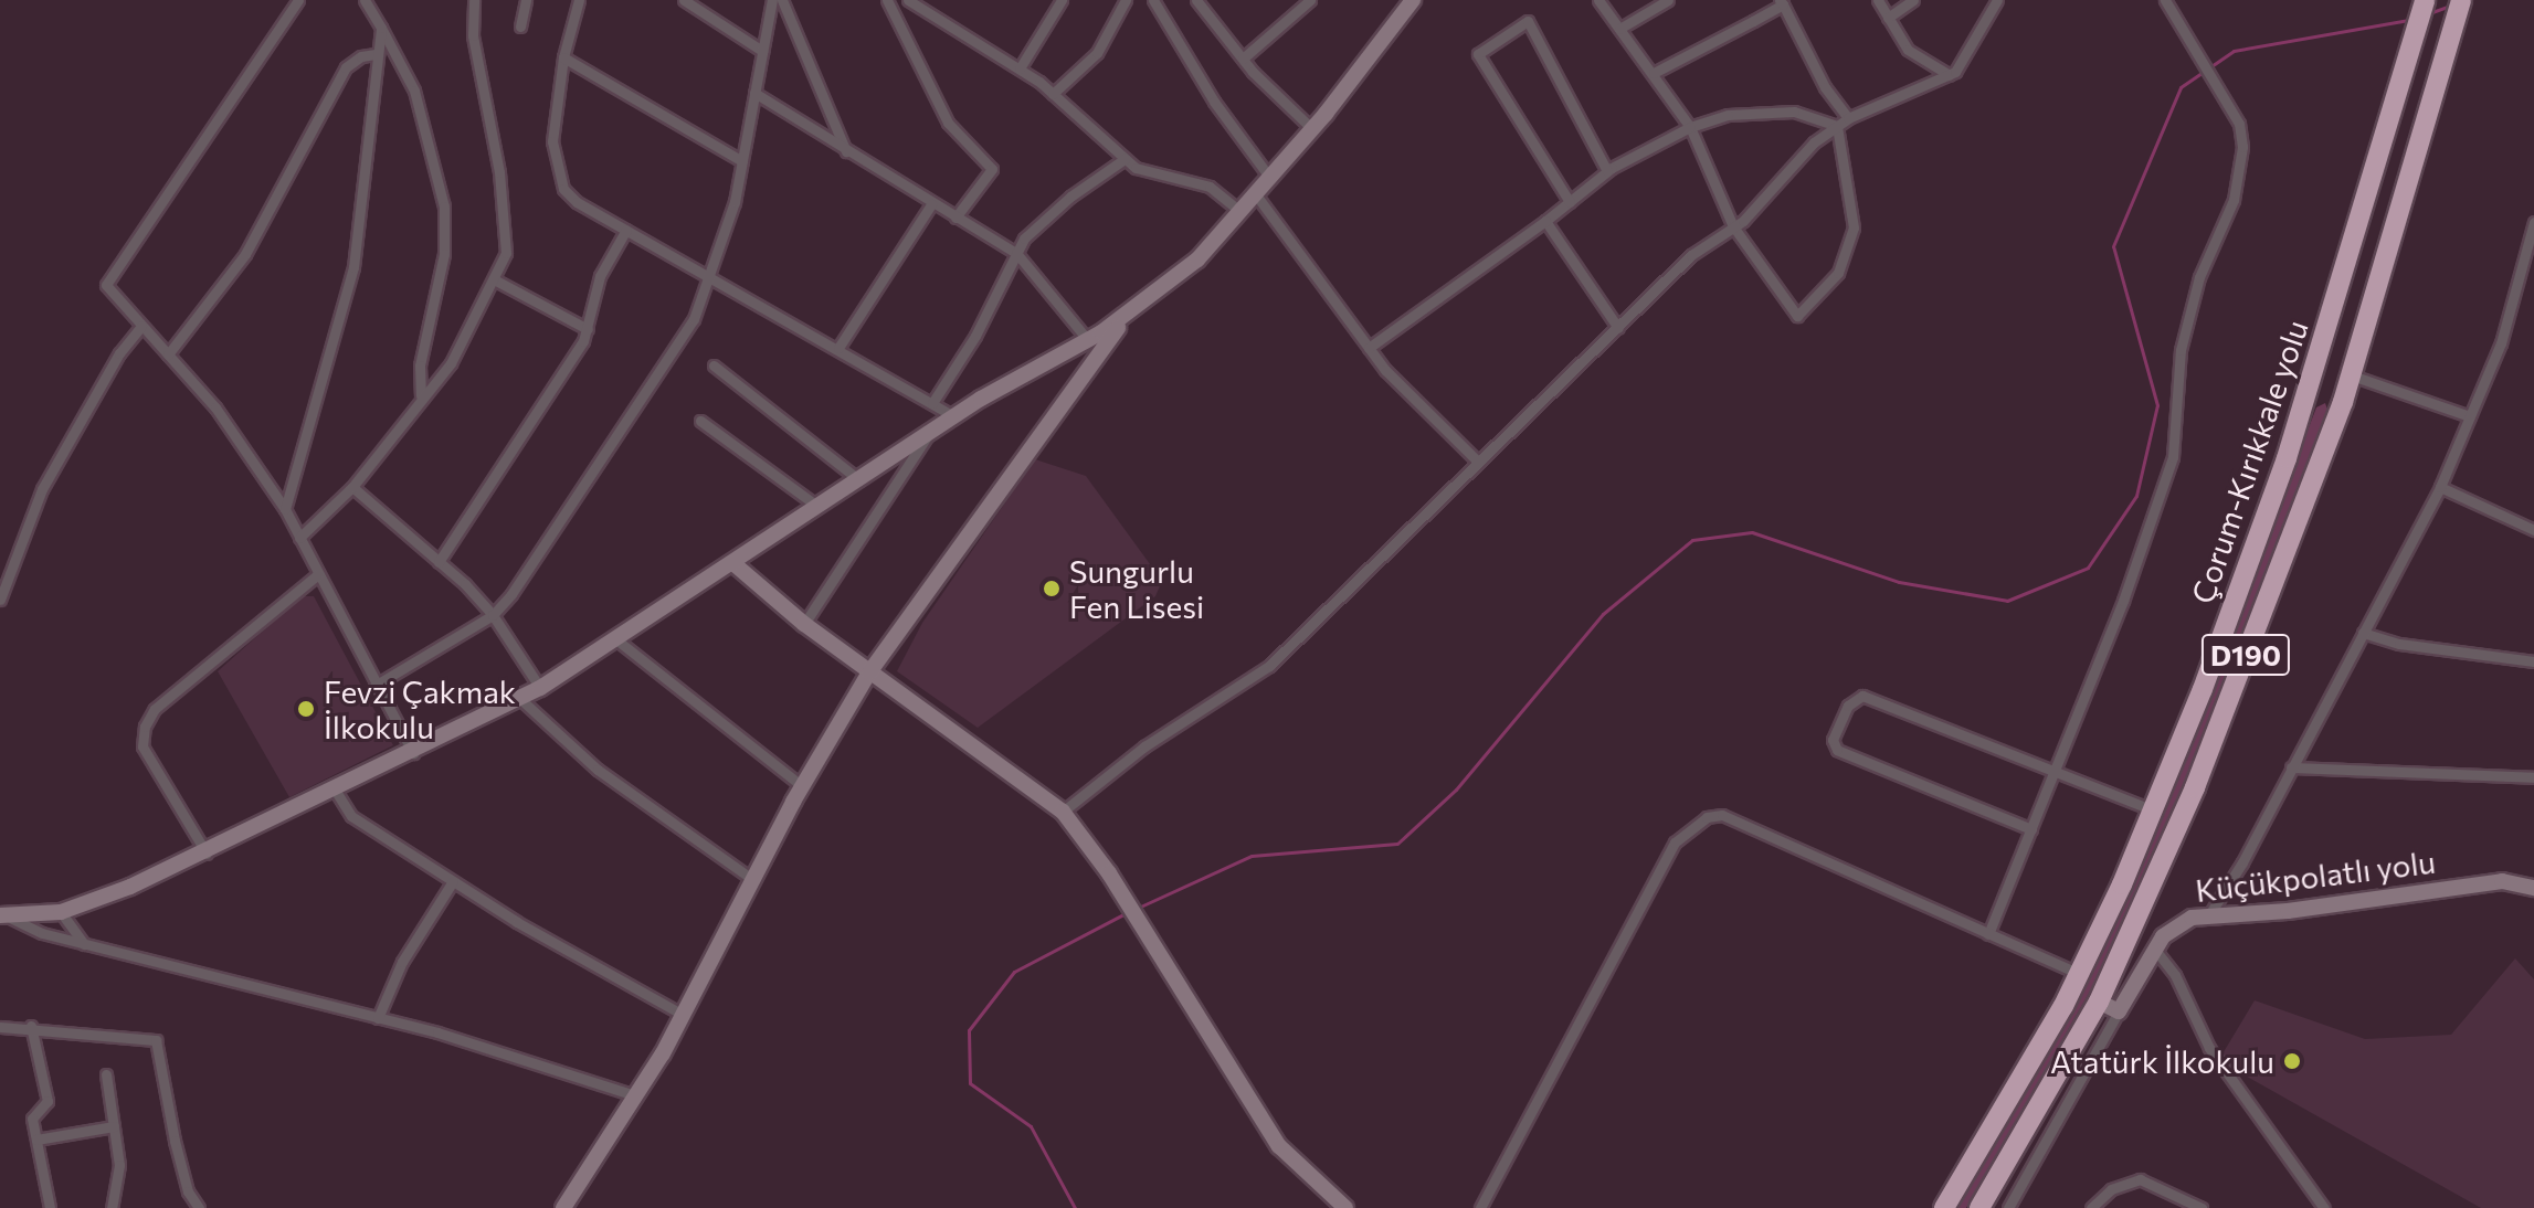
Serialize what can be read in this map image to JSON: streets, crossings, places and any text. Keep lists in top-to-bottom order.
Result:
{
  "streets": {
    "highway": ["Çorum-Kırıkkale yolu", "D190"],
    "street": ["Küçükpolatlı yolu"]
  },
  "places": ["Sungurlu Fen Lisesi", "Fevzi Çakmak İlkokulu", "Atatürk İlkokulu"]
}
